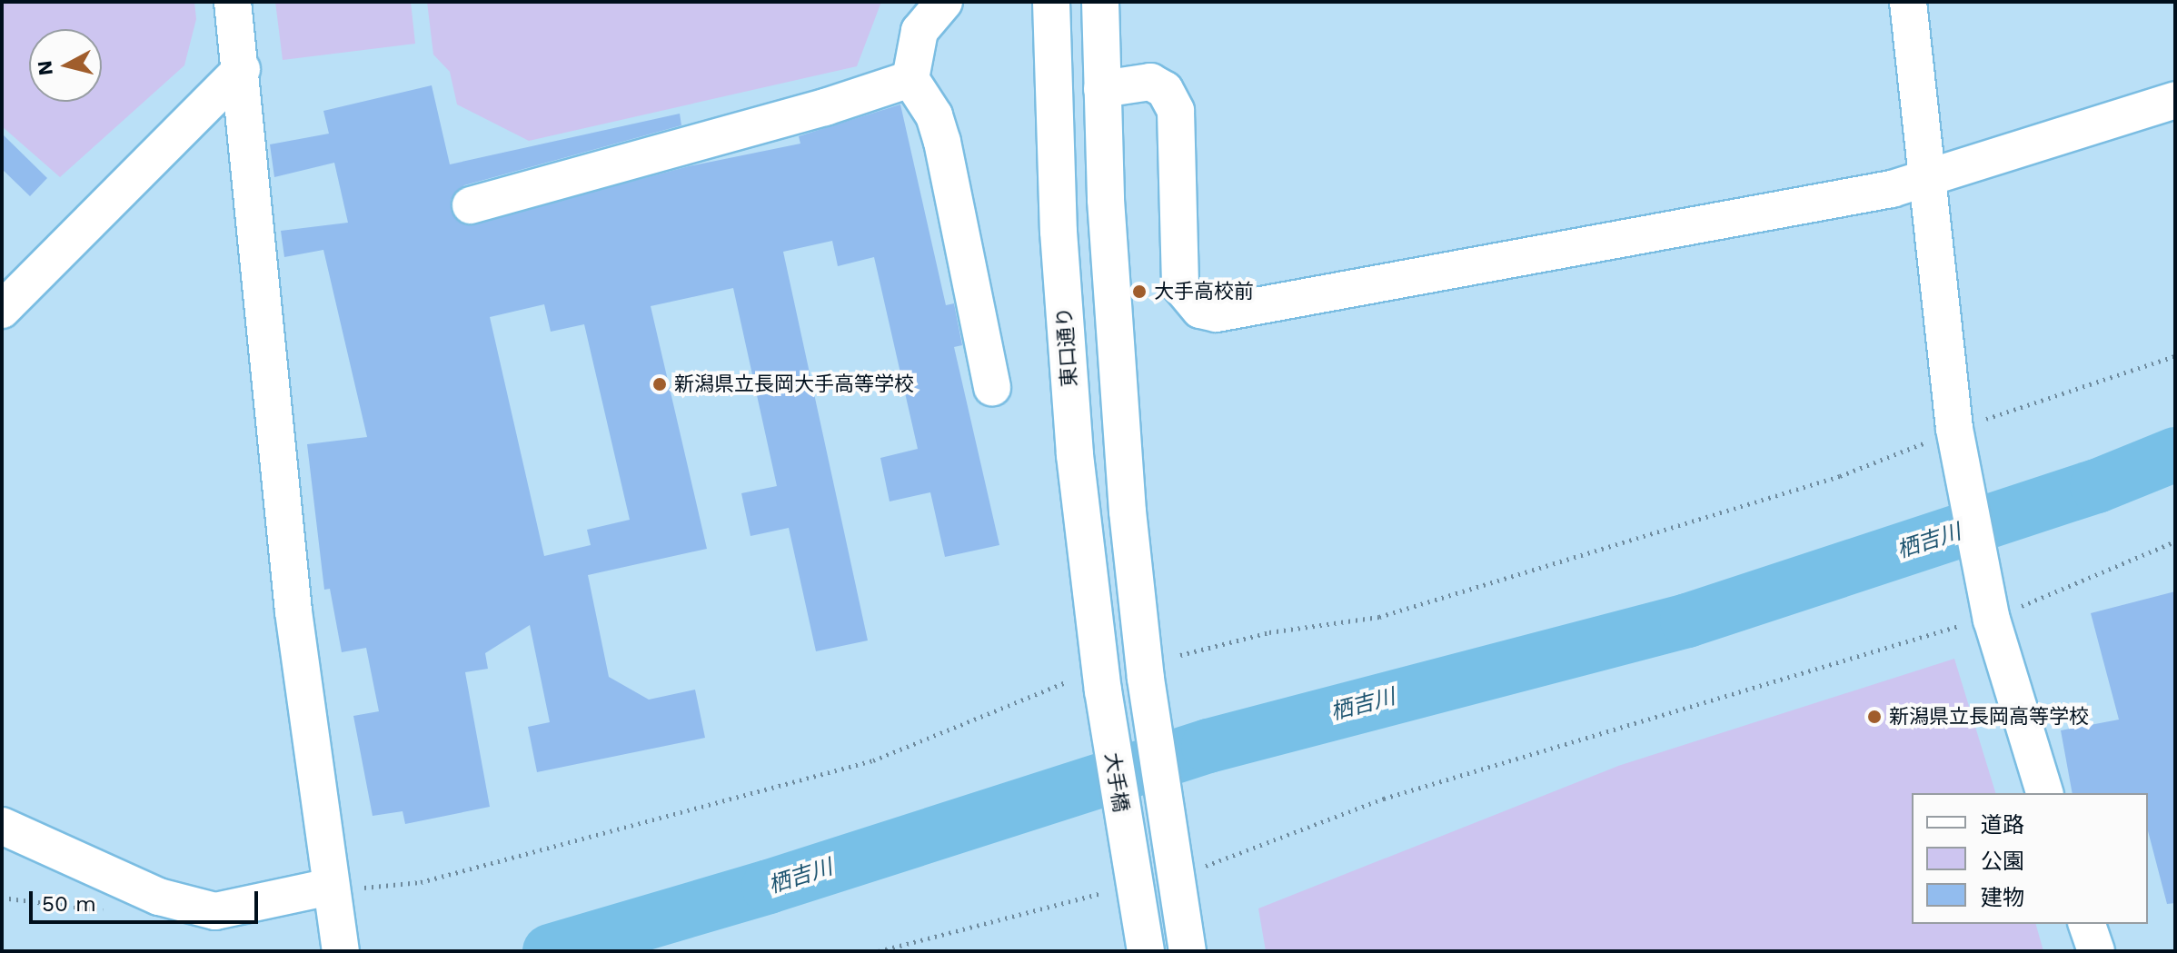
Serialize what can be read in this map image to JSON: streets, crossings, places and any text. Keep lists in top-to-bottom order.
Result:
{
  "streets": {
    "street": ["東口通り", "大手橋"]
  },
  "crossings": [
    ["東口通り", "大手橋"]
  ],
  "water": ["栖吉川"],
  "places": ["大手高校前", "新潟県立長岡大手高等学校", "新潟県立長岡高等学校"],
  "legend": ["道路", "公園", "建物"],
  "scale_bar": "50 m",
  "north": "left"
}
